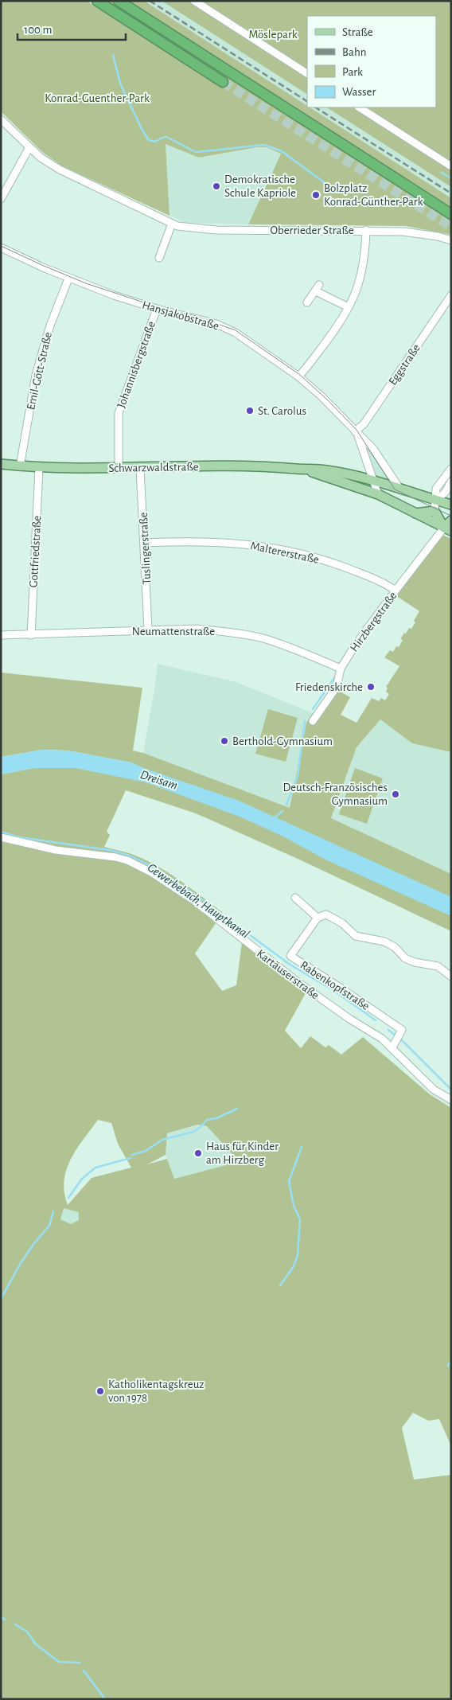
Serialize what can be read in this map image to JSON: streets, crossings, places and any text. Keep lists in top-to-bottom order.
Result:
{
  "streets": {
    "main road": ["Schwarzwaldstraße"],
    "street": [
      "Oberrieder Straße",
      "Hansjakobstraße",
      "Johannisbergstraße",
      "Eggstraße",
      "Emil-Gött-Straße",
      "Tuslingerstraße",
      "Gottfriedstraße",
      "Maltererstraße",
      "Hirzbergstraße",
      "Neumattenstraße",
      "Kartäuserstraße",
      "Rabenkopfstraße"
    ]
  },
  "crossings": [
    ["Hansjakobstraße", "Johannisbergstraße"],
    ["Hansjakobstraße", "Eggstraße"],
    ["Hansjakobstraße", "Emil-Gött-Straße"],
    ["Hansjakobstraße", "Schwarzwaldstraße"],
    ["Johannisbergstraße", "Schwarzwaldstraße"],
    ["Emil-Gött-Straße", "Schwarzwaldstraße"],
    ["Schwarzwaldstraße", "Tuslingerstraße"],
    ["Schwarzwaldstraße", "Gottfriedstraße"],
    ["Schwarzwaldstraße", "Hirzbergstraße"],
    ["Tuslingerstraße", "Maltererstraße"],
    ["Tuslingerstraße", "Neumattenstraße"],
    ["Gottfriedstraße", "Neumattenstraße"],
    ["Maltererstraße", "Hirzbergstraße"],
    ["Hirzbergstraße", "Neumattenstraße"],
    ["Kartäuserstraße", "Rabenkopfstraße"]
  ],
  "water": ["Dreisam", "Gewerbebach, Hauptkanal"],
  "parks": ["Möslepark", "Konrad-Guenther-Park"],
  "places": [
    "Demokratische Schule Kapriole",
    "Bolzplatz Konrad-Günther-Park",
    "St. Carolus",
    "Friedenskirche",
    "Berthold-Gymnasium",
    "Deutsch-Französisches Gymnasium",
    "Haus für Kinder am Hirzberg",
    "Katholikentagskreuz von 1978"
  ],
  "legend": [
    "Straße",
    "Bahn",
    "Park",
    "Wasser"
  ],
  "scale_bar": "100 m"
}
